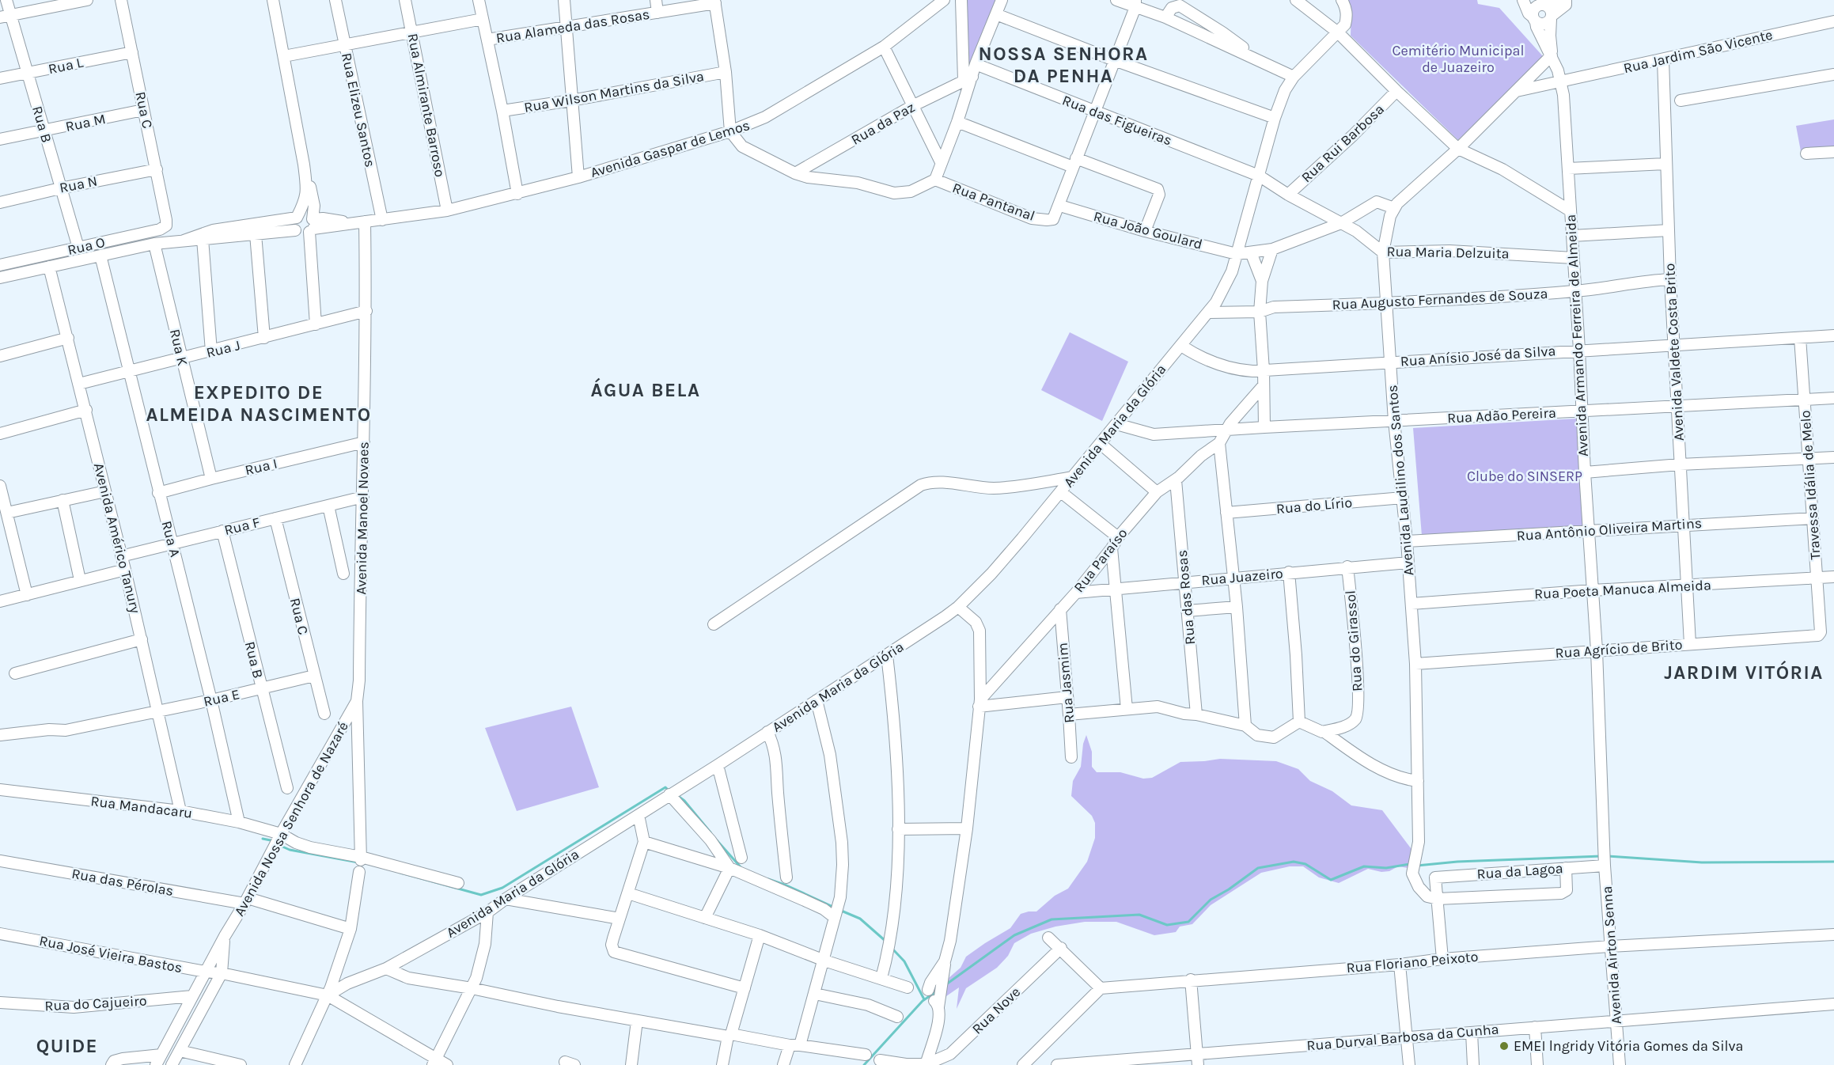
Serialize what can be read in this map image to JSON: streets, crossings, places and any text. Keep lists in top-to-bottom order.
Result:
{
  "streets": {
    "street": [
      "Rua Alameda das Rosas",
      "Rua Jardim São Vicente",
      "Rua L",
      "Rua Wilson Martins da Silva",
      "Rua Almirante Barroso",
      "Rua C",
      "Rua Elizeu Santos",
      "Rua das Figueiras",
      "Rua M",
      "Rua da Paz",
      "Rua B",
      "Rua Rui Barbosa",
      "Avenida Gaspar de Lemos",
      "Rua N",
      "Rua Pantanal",
      "Rua João Goulard",
      "Rua O",
      "Rua Maria Delzuita",
      "Rua Augusto Fernandes de Souza",
      "Avenida Armando Ferreira de Almeida",
      "Rua K",
      "Rua J",
      "Avenida Valdete Costa Brito",
      "Rua Anísio José da Silva",
      "Rua Adão Pereira",
      "Avenida Maria da Glória",
      "Rua I",
      "Avenida Laudilino dos Santos",
      "Travessa Idália de Melo",
      "Rua do Lírio",
      "Avenida Manoel Novaes",
      "Rua F",
      "Rua Antônio Oliveira Martins",
      "Avenida Américo Tanury",
      "Rua A",
      "Rua Paraíso",
      "Rua Juazeiro",
      "Rua Poeta Manuca Almeida",
      "Rua das Rosas",
      "Rua do Girassol",
      "Rua Agrício de Brito",
      "Rua Jasmim",
      "Rua E",
      "Rua Mandacaru",
      "Avenida Nossa Senhora de Nazaré",
      "Rua da Lagoa",
      "Rua das Pérolas",
      "Rua José Vieira Bastos",
      "Avenida Airton Senna",
      "Rua Floriano Peixoto",
      "Rua do Cajueiro",
      "Rua Nove",
      "Rua Durval Barbosa da Cunha"
    ]
  },
  "crossings": [
    ["Rua Jardim São Vicente", "Avenida Armando Ferreira de Almeida"],
    ["Rua Jardim São Vicente", "Avenida Valdete Costa Brito"],
    ["Rua Jardim São Vicente", "Avenida Laudilino dos Santos"],
    ["Rua L", "Rua C"],
    ["Rua L", "Rua B"],
    ["Rua Almirante Barroso", "Avenida Gaspar de Lemos"],
    ["Rua C", "Rua M"],
    ["Rua C", "Rua N"],
    ["Rua C", "Rua O"],
    ["Rua C", "Rua F"],
    ["Rua C", "Rua E"],
    ["Rua Elizeu Santos", "Avenida Gaspar de Lemos"],
    ["Rua das Figueiras", "Rua Maria Delzuita"],
    ["Rua das Figueiras", "Avenida Maria da Glória"],
    ["Rua M", "Rua B"],
    ["Rua B", "Rua N"],
    ["Rua B", "Rua O"],
    ["Rua B", "Rua F"],
    ["Rua B", "Rua E"],
    ["Rua Rui Barbosa", "Rua Maria Delzuita"],
    ["Avenida Gaspar de Lemos", "Avenida Manoel Novaes"],
    ["Rua Pantanal", "Rua João Goulard"],
    ["Rua João Goulard", "Avenida Maria da Glória"],
    ["Rua Maria Delzuita", "Avenida Armando Ferreira de Almeida"],
    ["Rua Maria Delzuita", "Avenida Maria da Glória"],
    ["Rua Maria Delzuita", "Avenida Laudilino dos Santos"],
    ["Rua Augusto Fernandes de Souza", "Avenida Armando Ferreira de Almeida"],
    ["Rua Augusto Fernandes de Souza", "Avenida Valdete Costa Brito"],
    ["Rua Augusto Fernandes de Souza", "Avenida Maria da Glória"],
    ["Rua Augusto Fernandes de Souza", "Avenida Laudilino dos Santos"],
    ["Avenida Armando Ferreira de Almeida", "Rua Anísio José da Silva"],
    ["Avenida Armando Ferreira de Almeida", "Rua Adão Pereira"],
    ["Avenida Armando Ferreira de Almeida", "Avenida Laudilino dos Santos"],
    ["Avenida Armando Ferreira de Almeida", "Rua Antônio Oliveira Martins"],
    ["Avenida Armando Ferreira de Almeida", "Rua Poeta Manuca Almeida"],
    ["Avenida Armando Ferreira de Almeida", "Rua Agrício de Brito"],
    ["Avenida Armando Ferreira de Almeida", "Avenida Airton Senna"],
    ["Rua K", "Rua J"],
    ["Rua K", "Rua I"],
    ["Rua J", "Avenida Manoel Novaes"],
    ["Rua J", "Avenida Américo Tanury"],
    ["Rua J", "Rua A"],
    ["Avenida Valdete Costa Brito", "Rua Anísio José da Silva"],
    ["Avenida Valdete Costa Brito", "Rua Adão Pereira"],
    ["Avenida Valdete Costa Brito", "Rua Antônio Oliveira Martins"],
    ["Avenida Valdete Costa Brito", "Rua Poeta Manuca Almeida"],
    ["Avenida Valdete Costa Brito", "Rua Agrício de Brito"],
    ["Rua Anísio José da Silva", "Avenida Maria da Glória"],
    ["Rua Anísio José da Silva", "Avenida Laudilino dos Santos"],
    ["Rua Anísio José da Silva", "Travessa Idália de Melo"],
    ["Rua Adão Pereira", "Avenida Maria da Glória"],
    ["Rua Adão Pereira", "Avenida Laudilino dos Santos"],
    ["Rua Adão Pereira", "Travessa Idália de Melo"],
    ["Rua Adão Pereira", "Rua Paraíso"],
    ["Avenida Maria da Glória", "Rua José Vieira Bastos"],
    ["Rua I", "Avenida Manoel Novaes"],
    ["Rua I", "Rua A"],
    ["Avenida Laudilino dos Santos", "Rua do Lírio"],
    ["Avenida Laudilino dos Santos", "Rua Antônio Oliveira Martins"],
    ["Avenida Laudilino dos Santos", "Rua Juazeiro"],
    ["Avenida Laudilino dos Santos", "Rua Poeta Manuca Almeida"],
    ["Avenida Laudilino dos Santos", "Rua Agrício de Brito"],
    ["Avenida Laudilino dos Santos", "Rua da Lagoa"],
    ["Travessa Idália de Melo", "Rua Antônio Oliveira Martins"],
    ["Travessa Idália de Melo", "Rua Poeta Manuca Almeida"],
    ["Travessa Idália de Melo", "Rua Agrício de Brito"],
    ["Avenida Manoel Novaes", "Rua F"],
    ["Avenida Manoel Novaes", "Rua Mandacaru"],
    ["Avenida Manoel Novaes", "Avenida Nossa Senhora de Nazaré"],
    ["Rua F", "Avenida Américo Tanury"],
    ["Rua F", "Rua A"],
    ["Avenida Américo Tanury", "Rua E"],
    ["Avenida Américo Tanury", "Rua Mandacaru"],
    ["Rua A", "Rua E"],
    ["Rua A", "Rua Mandacaru"],
    ["Rua Paraíso", "Rua Juazeiro"],
    ["Rua Paraíso", "Rua das Rosas"],
    ["Rua Paraíso", "Rua Jasmim"],
    ["Rua Juazeiro", "Rua das Rosas"],
    ["Rua Juazeiro", "Rua do Girassol"],
    ["Rua Mandacaru", "Avenida Nossa Senhora de Nazaré"],
    ["Avenida Nossa Senhora de Nazaré", "Rua das Pérolas"],
    ["Avenida Nossa Senhora de Nazaré", "Rua José Vieira Bastos"],
    ["Avenida Nossa Senhora de Nazaré", "Rua do Cajueiro"],
    ["Rua da Lagoa", "Avenida Airton Senna"],
    ["Avenida Airton Senna", "Rua Floriano Peixoto"],
    ["Avenida Airton Senna", "Rua Durval Barbosa da Cunha"]
  ],
  "districts": [
    "NOSSA SENHORA DA PENHA",
    "ÁGUA BELA",
    "EXPEDITO DE ALMEIDA NASCIMENTO",
    "JARDIM VITÓRIA",
    "QUIDE"
  ],
  "parks": ["Cemitério Municipal de Juazeiro", "Clube do SINSERP"],
  "places": ["EMEI lngridy Vitória Gomes da Silva"]
}
